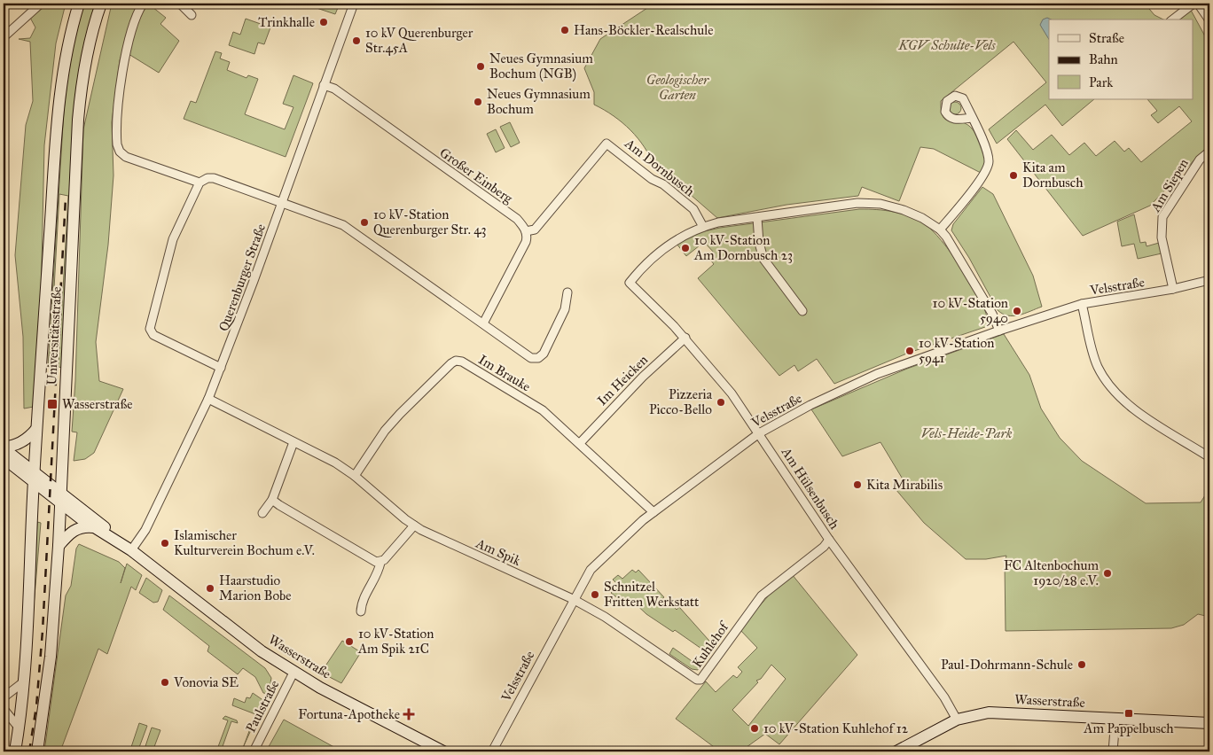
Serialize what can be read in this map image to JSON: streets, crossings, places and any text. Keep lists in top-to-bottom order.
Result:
{
  "streets": {
    "main road": ["Universitätsstraße", "Wasserstraße"],
    "street": [
      "Am Dornbusch",
      "Großer Einberg",
      "Am Siepen",
      "Querenburger Straße",
      "Velsstraße",
      "Im Brauke",
      "Im Heicken",
      "Am Hülsenbusch",
      "Am Spik",
      "Kuhlehof",
      "Paulstraße"
    ]
  },
  "crossings": [
    ["Am Dornbusch", "Großer Einberg"],
    ["Am Dornbusch", "Am Hülsenbusch"],
    ["Großer Einberg", "Querenburger Straße"],
    ["Am Siepen", "Velsstraße"],
    ["Querenburger Straße", "Am Spik"],
    ["Querenburger Straße", "Wasserstraße"],
    ["Velsstraße", "Im Brauke"],
    ["Velsstraße", "Am Hülsenbusch"],
    ["Velsstraße", "Am Spik"],
    ["Velsstraße", "Kuhlehof"],
    ["Universitätsstraße", "Wasserstraße"],
    ["Im Brauke", "Im Heicken"],
    ["Im Brauke", "Am Spik"],
    ["Im Heicken", "Am Hülsenbusch"],
    ["Am Hülsenbusch", "Kuhlehof"],
    ["Am Hülsenbusch", "Wasserstraße"],
    ["Am Spik", "Kuhlehof"],
    ["Wasserstraße", "Paulstraße"]
  ],
  "parks": ["KGV Schulte-Vels", "Geologischer Garten", "Vels-Heide-Park"],
  "places": {
    "other": [
      "Trinkhalle",
      "Hans-Böckler-Realschule",
      "10 kV Querenburger Str.45A",
      "Neues Gymnasium Bochum (NGB)",
      "Neues Gymnasium Bochum",
      "Kita am Dornbusch",
      "10 kV-Station Querenburger Str. 43",
      "10 kV-Station Am Dornbusch 23",
      "10 kV-Station 5940",
      "10 kV-Station 5941",
      "Pizzeria Picco-Bello",
      "Kita Mirabilis",
      "Islamischer Kulturverein Bochum e.V.",
      "FC Altenbochum 1920/28 e.V.",
      "Haarstudio Marion Bobe",
      "Schnitzel Fritten Werkstatt",
      "10 kV-Station Am Spik 21C",
      "Paul-Dohrmann-Schule",
      "Vonovia SE",
      "10 kV-Station Kuhlehof 12"
    ],
    "transit": ["Wasserstraße", "Am Pappelbusch"],
    "health": ["Fortuna-Apotheke"]
  },
  "legend": ["Straße", "Bahn", "Park"]
}
